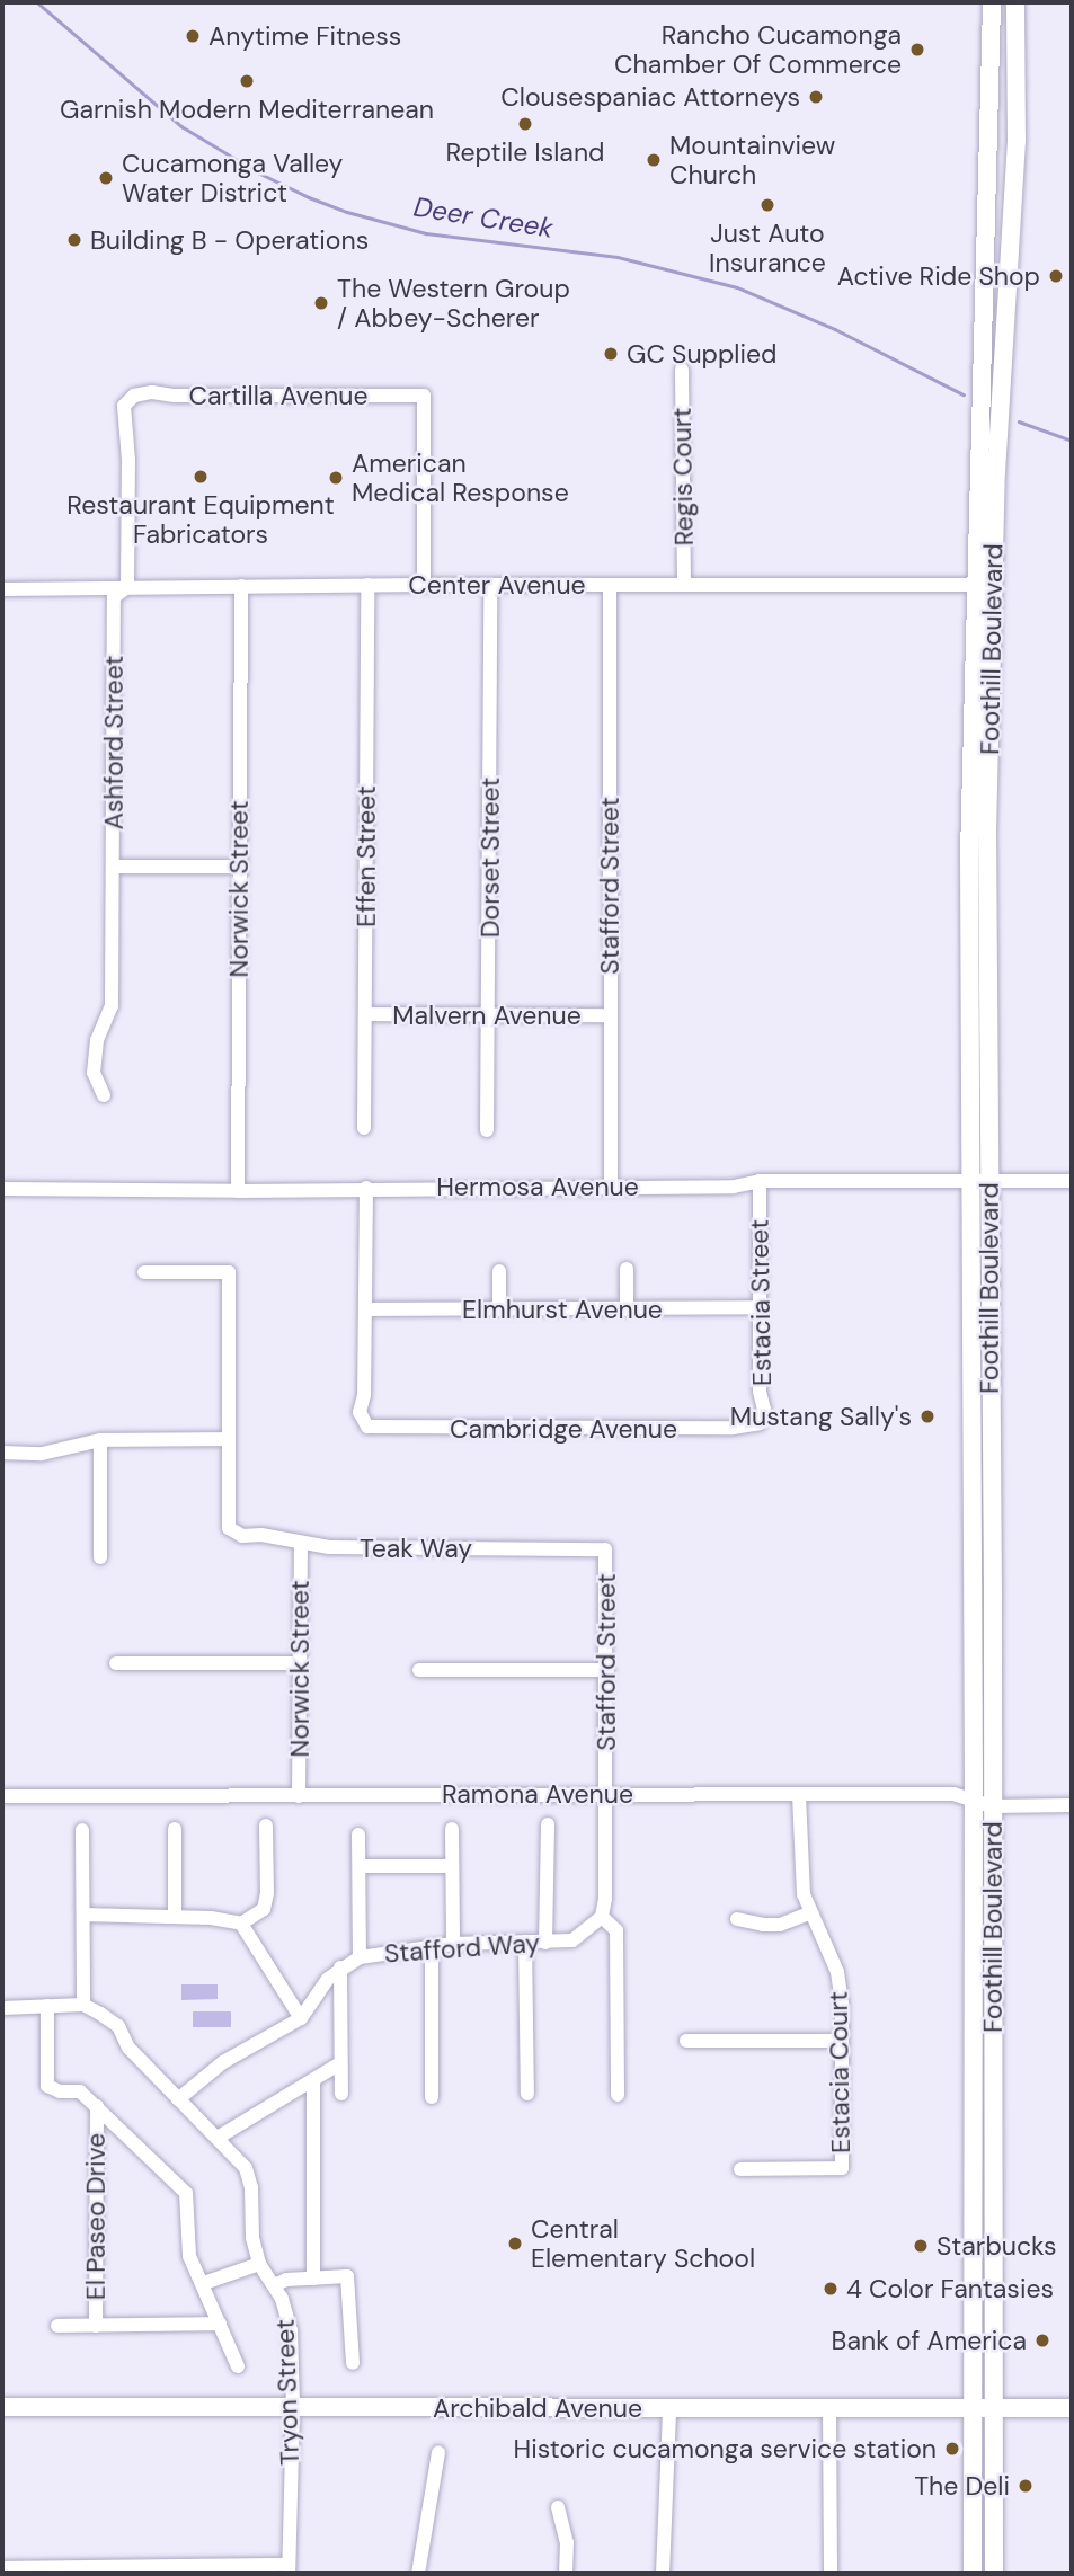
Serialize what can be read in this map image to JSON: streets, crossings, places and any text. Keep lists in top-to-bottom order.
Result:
{
  "streets": {
    "main road": ["Foothill Boulevard", "Archibald Avenue"],
    "street": [
      "Cartilla Avenue",
      "Regis Court",
      "Center Avenue",
      "Ashford Street",
      "Effen Street",
      "Dorset Street",
      "Stafford Street",
      "Norwick Street",
      "Malvern Avenue",
      "Hermosa Avenue",
      "Estacia Street",
      "Elmhurst Avenue",
      "Cambridge Avenue",
      "Teak Way",
      "Ramona Avenue",
      "Stafford Way",
      "Estacia Court",
      "El Paseo Drive",
      "Tryon Street"
    ]
  },
  "crossings": [
    ["Cartilla Avenue", "Center Avenue"],
    ["Cartilla Avenue", "Ashford Street"],
    ["Regis Court", "Center Avenue"],
    ["Center Avenue", "Foothill Boulevard"],
    ["Center Avenue", "Ashford Street"],
    ["Center Avenue", "Effen Street"],
    ["Center Avenue", "Dorset Street"],
    ["Center Avenue", "Stafford Street"],
    ["Center Avenue", "Norwick Street"],
    ["Foothill Boulevard", "Hermosa Avenue"],
    ["Foothill Boulevard", "Ramona Avenue"],
    ["Foothill Boulevard", "Archibald Avenue"],
    ["Effen Street", "Malvern Avenue"],
    ["Dorset Street", "Malvern Avenue"],
    ["Stafford Street", "Malvern Avenue"],
    ["Stafford Street", "Hermosa Avenue"],
    ["Stafford Street", "Teak Way"],
    ["Stafford Street", "Ramona Avenue"],
    ["Stafford Street", "Stafford Way"],
    ["Norwick Street", "Hermosa Avenue"],
    ["Norwick Street", "Teak Way"],
    ["Norwick Street", "Ramona Avenue"],
    ["Hermosa Avenue", "Estacia Street"],
    ["Estacia Street", "Elmhurst Avenue"],
    ["Estacia Street", "Cambridge Avenue"],
    ["Elmhurst Avenue", "Cambridge Avenue"],
    ["Ramona Avenue", "Estacia Court"],
    ["Stafford Way", "Tryon Street"],
    ["Tryon Street", "Archibald Avenue"]
  ],
  "water": ["Deer Creek"],
  "places": [
    "Anytime Fitness",
    "Rancho Cucamonga Chamber Of Commerce",
    "Garnish Modern Mediterranean",
    "Clousespaniac Attorneys",
    "Reptile Island",
    "Mountainview Church",
    "Cucamonga Valley Water District",
    "Just Auto Insurance",
    "Building B - Operations",
    "Active Ride Shop",
    "The Western Group / Abbey-Scherer",
    "GC Supplied",
    "Restaurant Equipment Fabricators",
    "American Medical Response",
    "Mustang Sally's",
    "Central Elementary School",
    "Starbucks",
    "4 Color Fantasies",
    "Bank of America",
    "Historic cucamonga service station",
    "The Deli"
  ]
}
